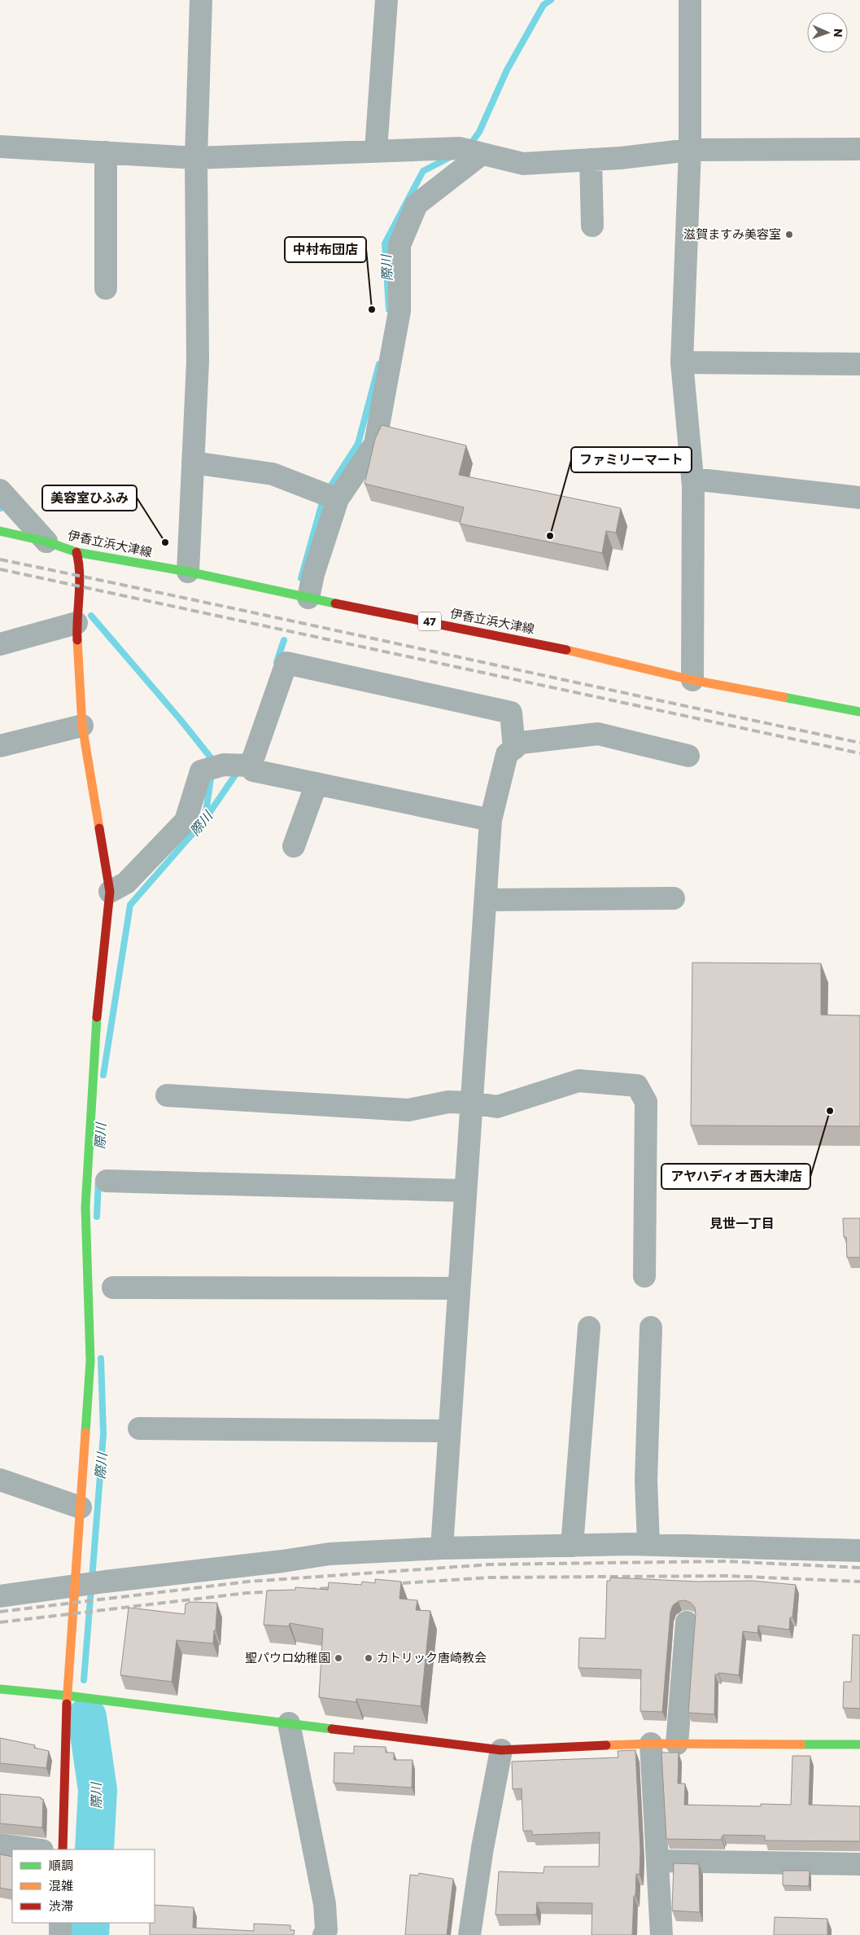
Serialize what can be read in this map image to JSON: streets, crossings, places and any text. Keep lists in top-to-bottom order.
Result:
{
  "streets": {
    "street": ["伊香立浜大津線", "47"]
  },
  "districts": ["見世一丁目"],
  "water": ["際川"],
  "places": [
    "滋賀ますみ美容室",
    "中村布団店",
    "ファミリーマート",
    "美容室ひふみ",
    "アヤハディオ 西大津店",
    "聖パウロ幼稚園",
    "カトリック唐崎教会"
  ],
  "legend": ["順調", "混雑", "渋滞"],
  "north": "right"
}
